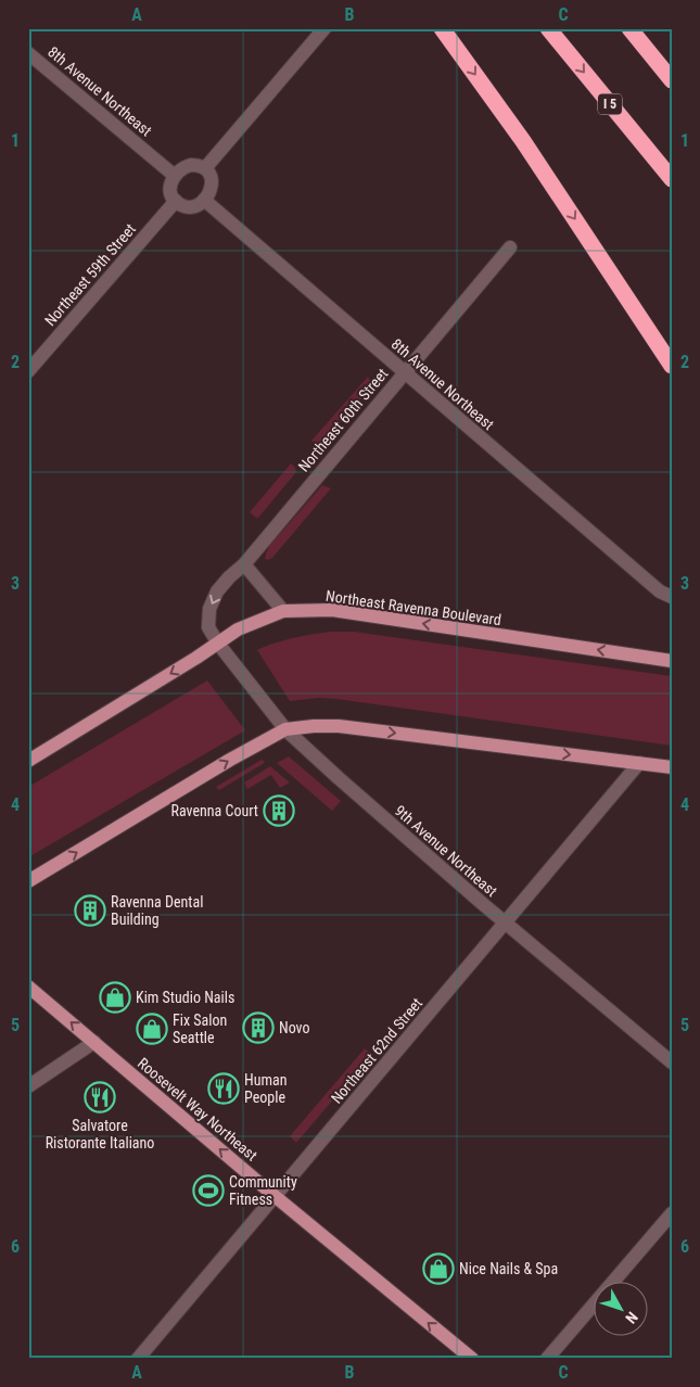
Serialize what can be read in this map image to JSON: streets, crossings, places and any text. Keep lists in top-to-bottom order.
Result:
{
  "streets": {
    "highway": ["I 5"],
    "main road": ["Northeast Ravenna Boulevard", "Roosevelt Way Northeast"],
    "street": [
      "8th Avenue Northeast",
      "Northeast 59th Street",
      "Northeast 60th Street",
      "9th Avenue Northeast",
      "Northeast 62nd Street"
    ]
  },
  "crossings": [
    ["8th Avenue Northeast", "Northeast 59th Street"],
    ["8th Avenue Northeast", "Northeast 60th Street"],
    ["Northeast 60th Street", "Northeast Ravenna Boulevard"],
    ["Northeast 60th Street", "9th Avenue Northeast"],
    ["Northeast Ravenna Boulevard", "9th Avenue Northeast"],
    ["9th Avenue Northeast", "Northeast 62nd Street"],
    ["Northeast 62nd Street", "Roosevelt Way Northeast"]
  ],
  "one_way": ["Roosevelt Way Northeast"],
  "places": {
    "building": ["Ravenna Court", "Ravenna Dental Building", "Novo"],
    "shop": ["Kim Studio Nails", "Fix Salon Seattle", "Nice Nails & Spa"],
    "restaurant": ["Human People", "Salvatore Ristorante Italiano"],
    "sports": ["Community Fitness"]
  },
  "north": "bottom right",
  "grid": {
    "columns": ["A", "B", "C"],
    "rows": [
      "1",
      "2",
      "3",
      "4",
      "5",
      "6"
    ]
  }
}
